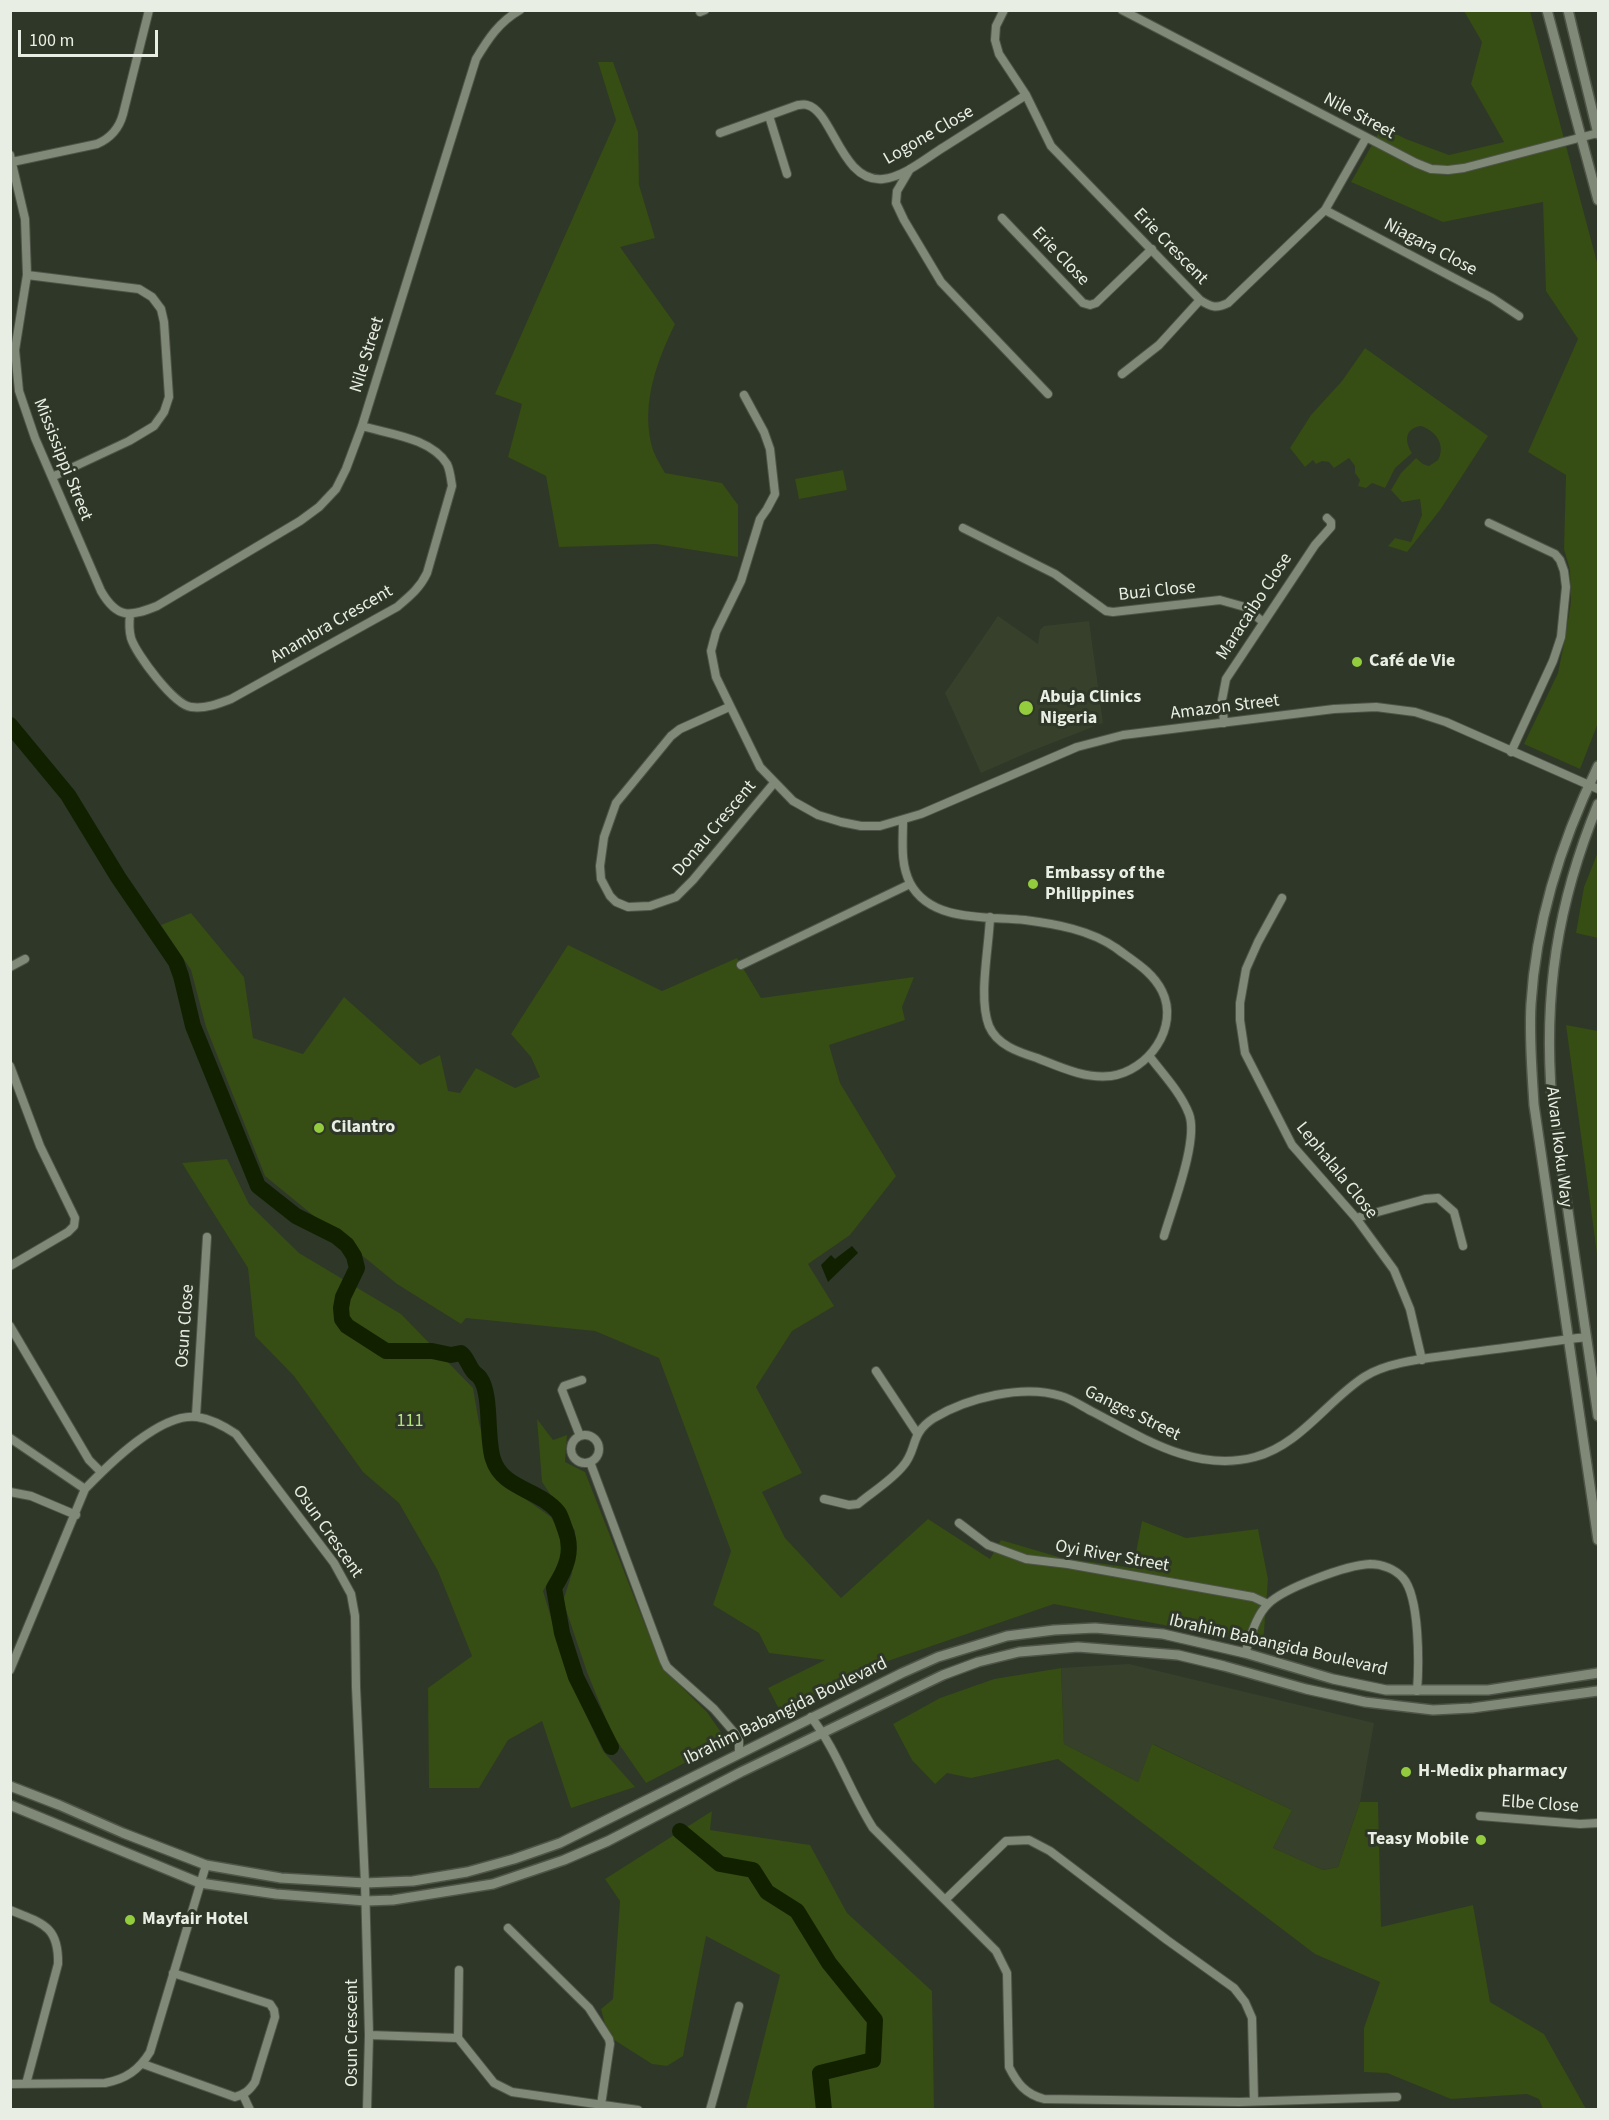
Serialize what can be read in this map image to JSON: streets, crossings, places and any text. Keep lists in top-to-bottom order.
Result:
{
  "streets": {
    "street": [
      "Nile Street",
      "Logone Close",
      "Erie Crescent",
      "Niagara Close",
      "Erie Close",
      "Mississippi Street",
      "Buzi Close",
      "Maracaibo Close",
      "Anambra Crescent",
      "Amazon Street",
      "Donau Crescent",
      "Alvan Ikoku Way",
      "Lephalala Close",
      "Osun Close",
      "Ganges Street",
      "Osun Crescent",
      "Oyi River Street",
      "Ibrahim Babangida Boulevard",
      "Elbe Close"
    ]
  },
  "crossings": [
    ["Nile Street", "Erie Crescent"],
    ["Nile Street", "Mississippi Street"],
    ["Nile Street", "Anambra Crescent"],
    ["Logone Close", "Erie Crescent"],
    ["Erie Crescent", "Niagara Close"],
    ["Erie Crescent", "Erie Close"],
    ["Mississippi Street", "Anambra Crescent"],
    ["Buzi Close", "Maracaibo Close"],
    ["Maracaibo Close", "Amazon Street"],
    ["Amazon Street", "Donau Crescent"],
    ["Amazon Street", "Alvan Ikoku Way"],
    ["Alvan Ikoku Way", "Ganges Street"],
    ["Lephalala Close", "Ganges Street"],
    ["Osun Close", "Osun Crescent"],
    ["Osun Crescent", "Ibrahim Babangida Boulevard"]
  ],
  "parks": ["111"],
  "places": [
    "Café de Vie",
    "Abuja Clinics Nigeria",
    "Embassy of the Philippines",
    "Cilantro",
    "H-Medix pharmacy",
    "Teasy Mobile",
    "Mayfair Hotel"
  ],
  "scale_bar": "100 m"
}
